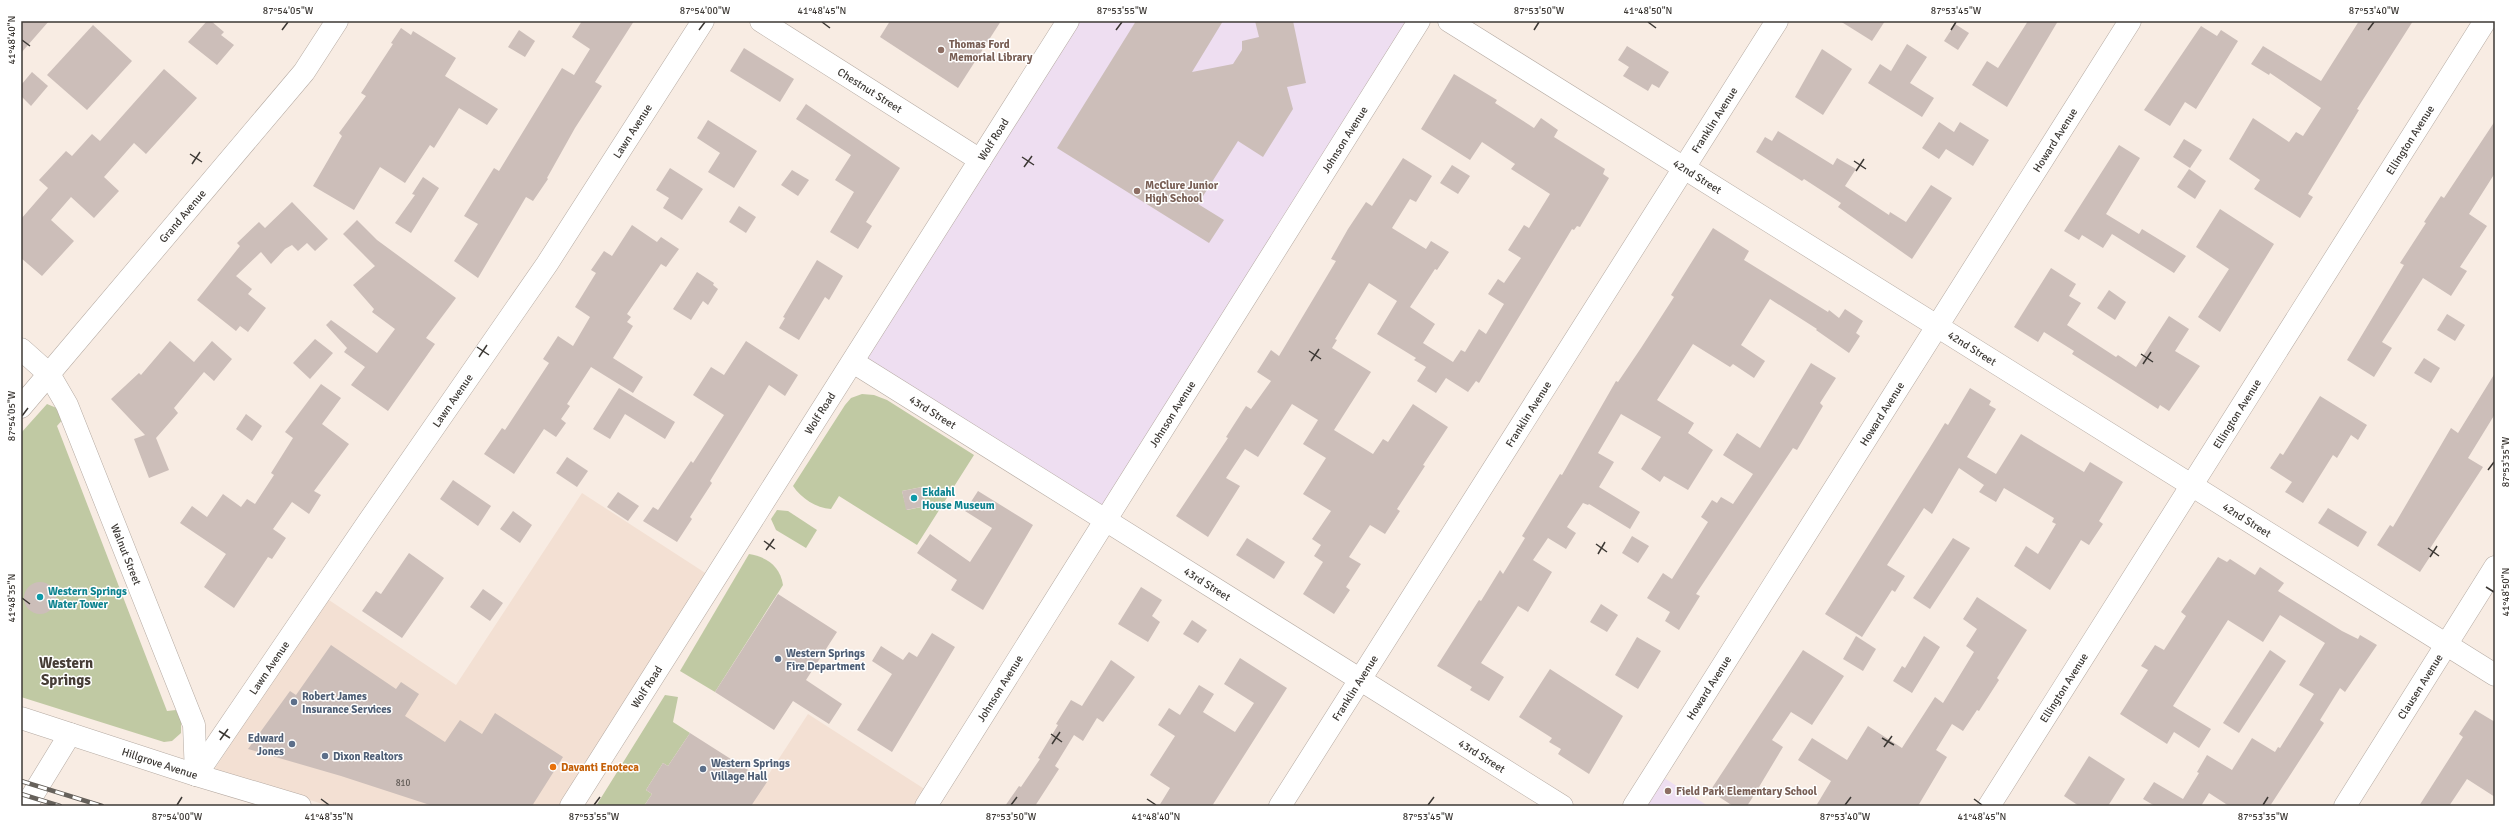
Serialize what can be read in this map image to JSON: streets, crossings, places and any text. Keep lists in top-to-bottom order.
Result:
{
  "streets": {
    "street": [
      "Chestnut Street",
      "Franklin Avenue",
      "Lawn Avenue",
      "Johnson Avenue",
      "Wolf Road",
      "Howard Avenue",
      "Ellington Avenue",
      "42nd Street",
      "Grand Avenue",
      "43rd Street",
      "Walnut Street",
      "Clausen Avenue",
      "Hillgrove Avenue"
    ]
  },
  "crossings": [
    ["Chestnut Street", "Wolf Road"],
    ["Franklin Avenue", "42nd Street"],
    ["Franklin Avenue", "43rd Street"],
    ["Lawn Avenue", "Walnut Street"],
    ["Lawn Avenue", "Hillgrove Avenue"],
    ["Johnson Avenue", "43rd Street"],
    ["Wolf Road", "43rd Street"],
    ["Howard Avenue", "42nd Street"],
    ["Ellington Avenue", "42nd Street"],
    ["42nd Street", "Clausen Avenue"],
    ["Grand Avenue", "Walnut Street"],
    ["Walnut Street", "Hillgrove Avenue"]
  ],
  "districts": ["Western Springs"],
  "places": [
    "Thomas Ford Memorial Library",
    "McClure Junior High School",
    "Ekdahl House Museum",
    "Western Springs Water Tower",
    "Western Springs Fire Department",
    "Robert James Insurance Services",
    "Edward Jones",
    "Dixon Realtors",
    "Davanti Enoteca",
    "Western Springs Village Hall",
    "Field Park Elementary School"
  ],
  "house_numbers": ["810"],
  "coordinates": [
    "87°54'05\"W",
    "87°54'00\"W",
    "41°48'45\"N",
    "87°53'55\"W",
    "87°53'50\"W",
    "41°48'50\"N",
    "87°53'45\"W",
    "87°53'40\"W",
    "41°48'40\"N",
    "87°53'35\"W",
    "41°48'35\"N"
  ]
}
